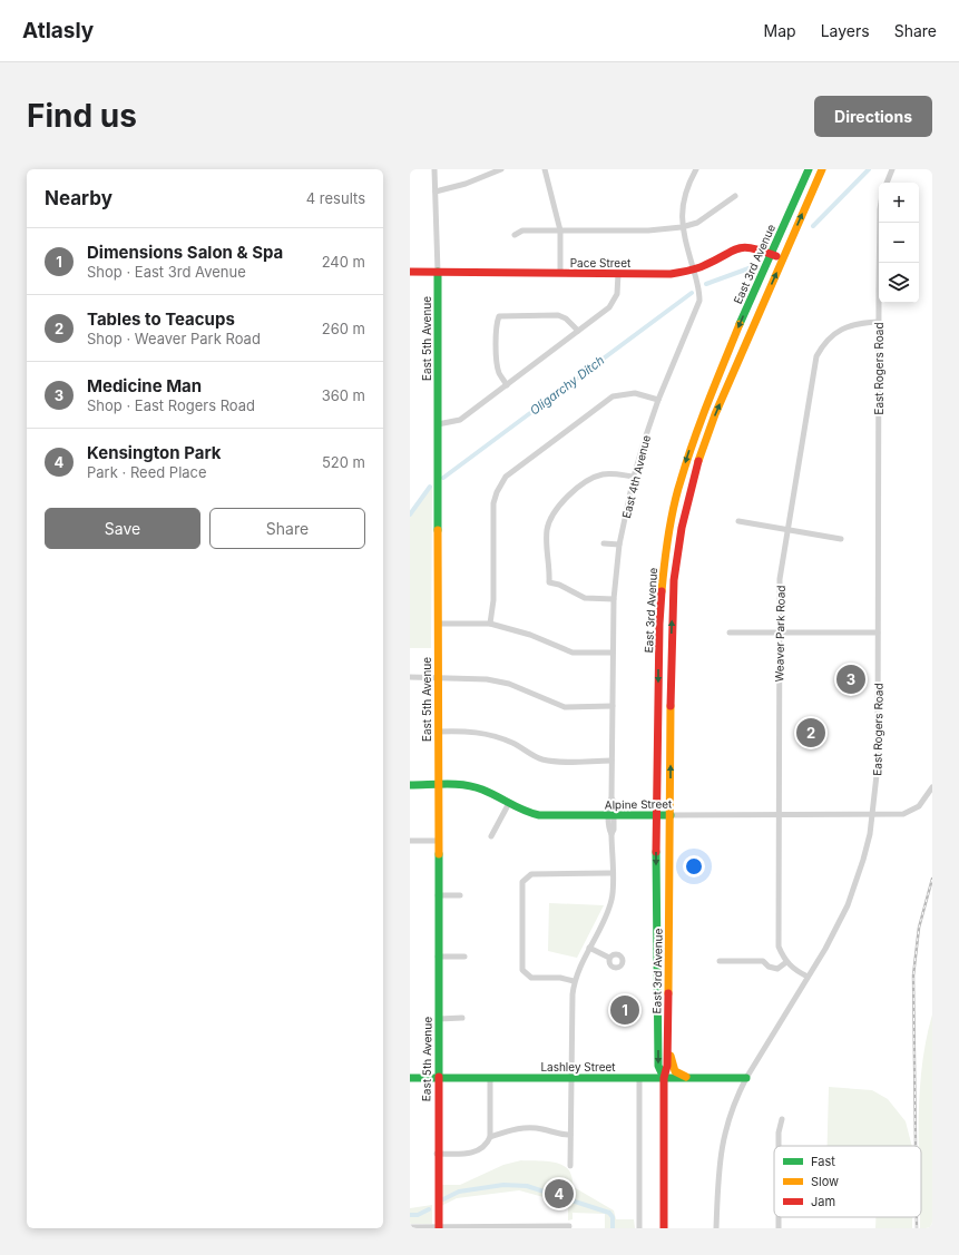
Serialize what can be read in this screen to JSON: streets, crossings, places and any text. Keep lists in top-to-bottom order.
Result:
{
  "streets": {
    "main road": [
      "Pace Street",
      "East 3rd Avenue",
      "East 5th Avenue",
      "Alpine Street",
      "Lashley Street"
    ],
    "street": ["East Rogers Road", "East 4th Avenue", "Weaver Park Road"]
  },
  "crossings": [
    ["Pace Street", "East 3rd Avenue"],
    ["Pace Street", "East 5th Avenue"],
    ["Pace Street", "East 4th Avenue"],
    ["East 3rd Avenue", "Alpine Street"],
    ["East 3rd Avenue", "Lashley Street"],
    ["East 5th Avenue", "Alpine Street"],
    ["East 5th Avenue", "Lashley Street"],
    ["East Rogers Road", "Weaver Park Road"],
    ["East Rogers Road", "Alpine Street"],
    ["East Rogers Road", "Lashley Street"],
    ["East 4th Avenue", "Alpine Street"],
    ["East 4th Avenue", "Lashley Street"],
    ["Weaver Park Road", "Alpine Street"]
  ],
  "water": ["Oligarchy Ditch"],
  "legend": ["Fast", "Slow", "Jam"],
  "page": {
    "header": "Atlasly",
    "nav": ["Map", "Layers", "Share"],
    "buttons": [
      "Directions",
      ["Save", "Share"]
    ],
    "title": "Find us",
    "heading": ["Nearby", "4 results"],
    "map_buttons": ["+", "−"],
    "list": [
      {
        "mark": "1",
        "name": "Dimensions Salon & Spa",
        "note": "Shop · East 3rd Avenue",
        "value": "240 m"
      },
      {
        "mark": "2",
        "name": "Tables to Teacups",
        "note": "Shop · Weaver Park Road",
        "value": "260 m"
      },
      {
        "mark": "3",
        "name": "Medicine Man",
        "note": "Shop · East Rogers Road",
        "value": "360 m"
      },
      {
        "mark": "4",
        "name": "Kensington Park",
        "note": "Park · Reed Place",
        "value": "520 m"
      }
    ],
    "pins": [
      "3",
      "2",
      "1",
      "4"
    ]
  }
}
